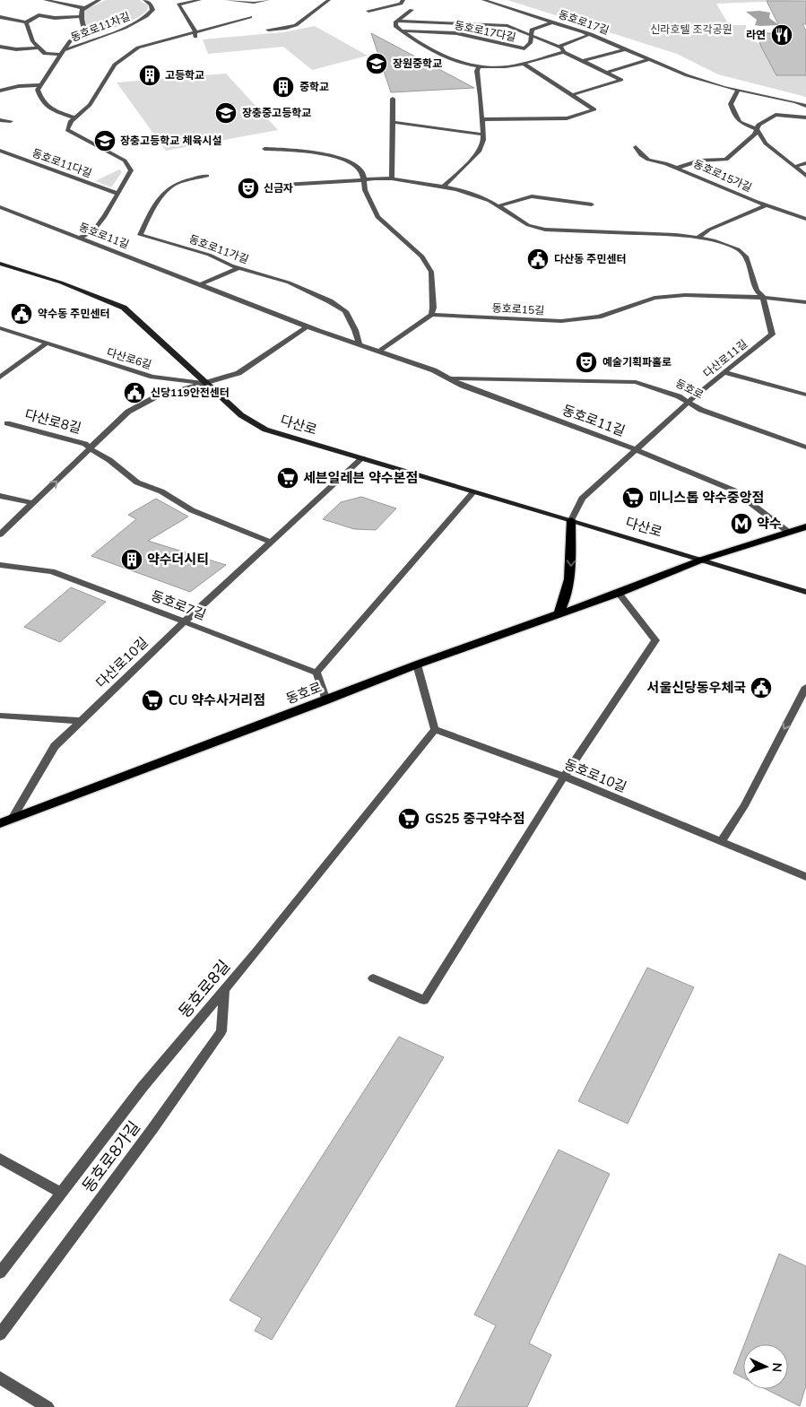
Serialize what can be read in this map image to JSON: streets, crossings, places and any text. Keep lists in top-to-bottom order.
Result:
{
  "streets": {
    "main road": ["동호로", "다산로"],
    "street": [
      "동호로17길",
      "동호로11차길",
      "동호로17다길",
      "동호로11다길",
      "동호로15가길",
      "동호로11길",
      "동호로11가길",
      "동호로15길",
      "다산로6길",
      "다산로11길",
      "다산로8길",
      "동호로7길",
      "다산로10길",
      "동호로10길",
      "동호로8길",
      "동호로8가길"
    ]
  },
  "crossings": [
    ["동호로17길", "동호로17다길"],
    ["동호로11길", "동호로11가길"],
    ["동호로11길", "다산로11길"],
    ["동호로11길", "동호로"],
    ["동호로15길", "다산로11길"],
    ["다산로6길", "다산로8길"],
    ["다산로6길", "다산로"],
    ["다산로11길", "동호로"],
    ["다산로11길", "다산로"],
    ["동호로", "다산로"],
    ["동호로", "다산로10길"],
    ["다산로8길", "다산로"],
    ["다산로", "다산로10길"],
    ["동호로7길", "다산로10길"],
    ["동호로10길", "동호로8길"],
    ["동호로8길", "동호로8가길"]
  ],
  "parks": ["신라호텔 조각공원"],
  "places": {
    "restaurant": ["라연"],
    "school or university": ["장원중학교", "장충중고등학교", "장충고등학교 체육시설"],
    "building": ["고등학교", "중학교", "약수더시티"],
    "theatre": ["신금자", "예술기획파홀로"],
    "public building": [
      "다산동 주민센터",
      "약수동 주민센터",
      "신당119안전센터",
      "서울신당동우체국"
    ],
    "supermarket": [
      "세븐일레븐 약수본점",
      "미니스톱 약수중앙점",
      "CU 약수사거리점",
      "GS25 중구약수점"
    ],
    "metro station": ["약수"]
  },
  "north": "right"
}
